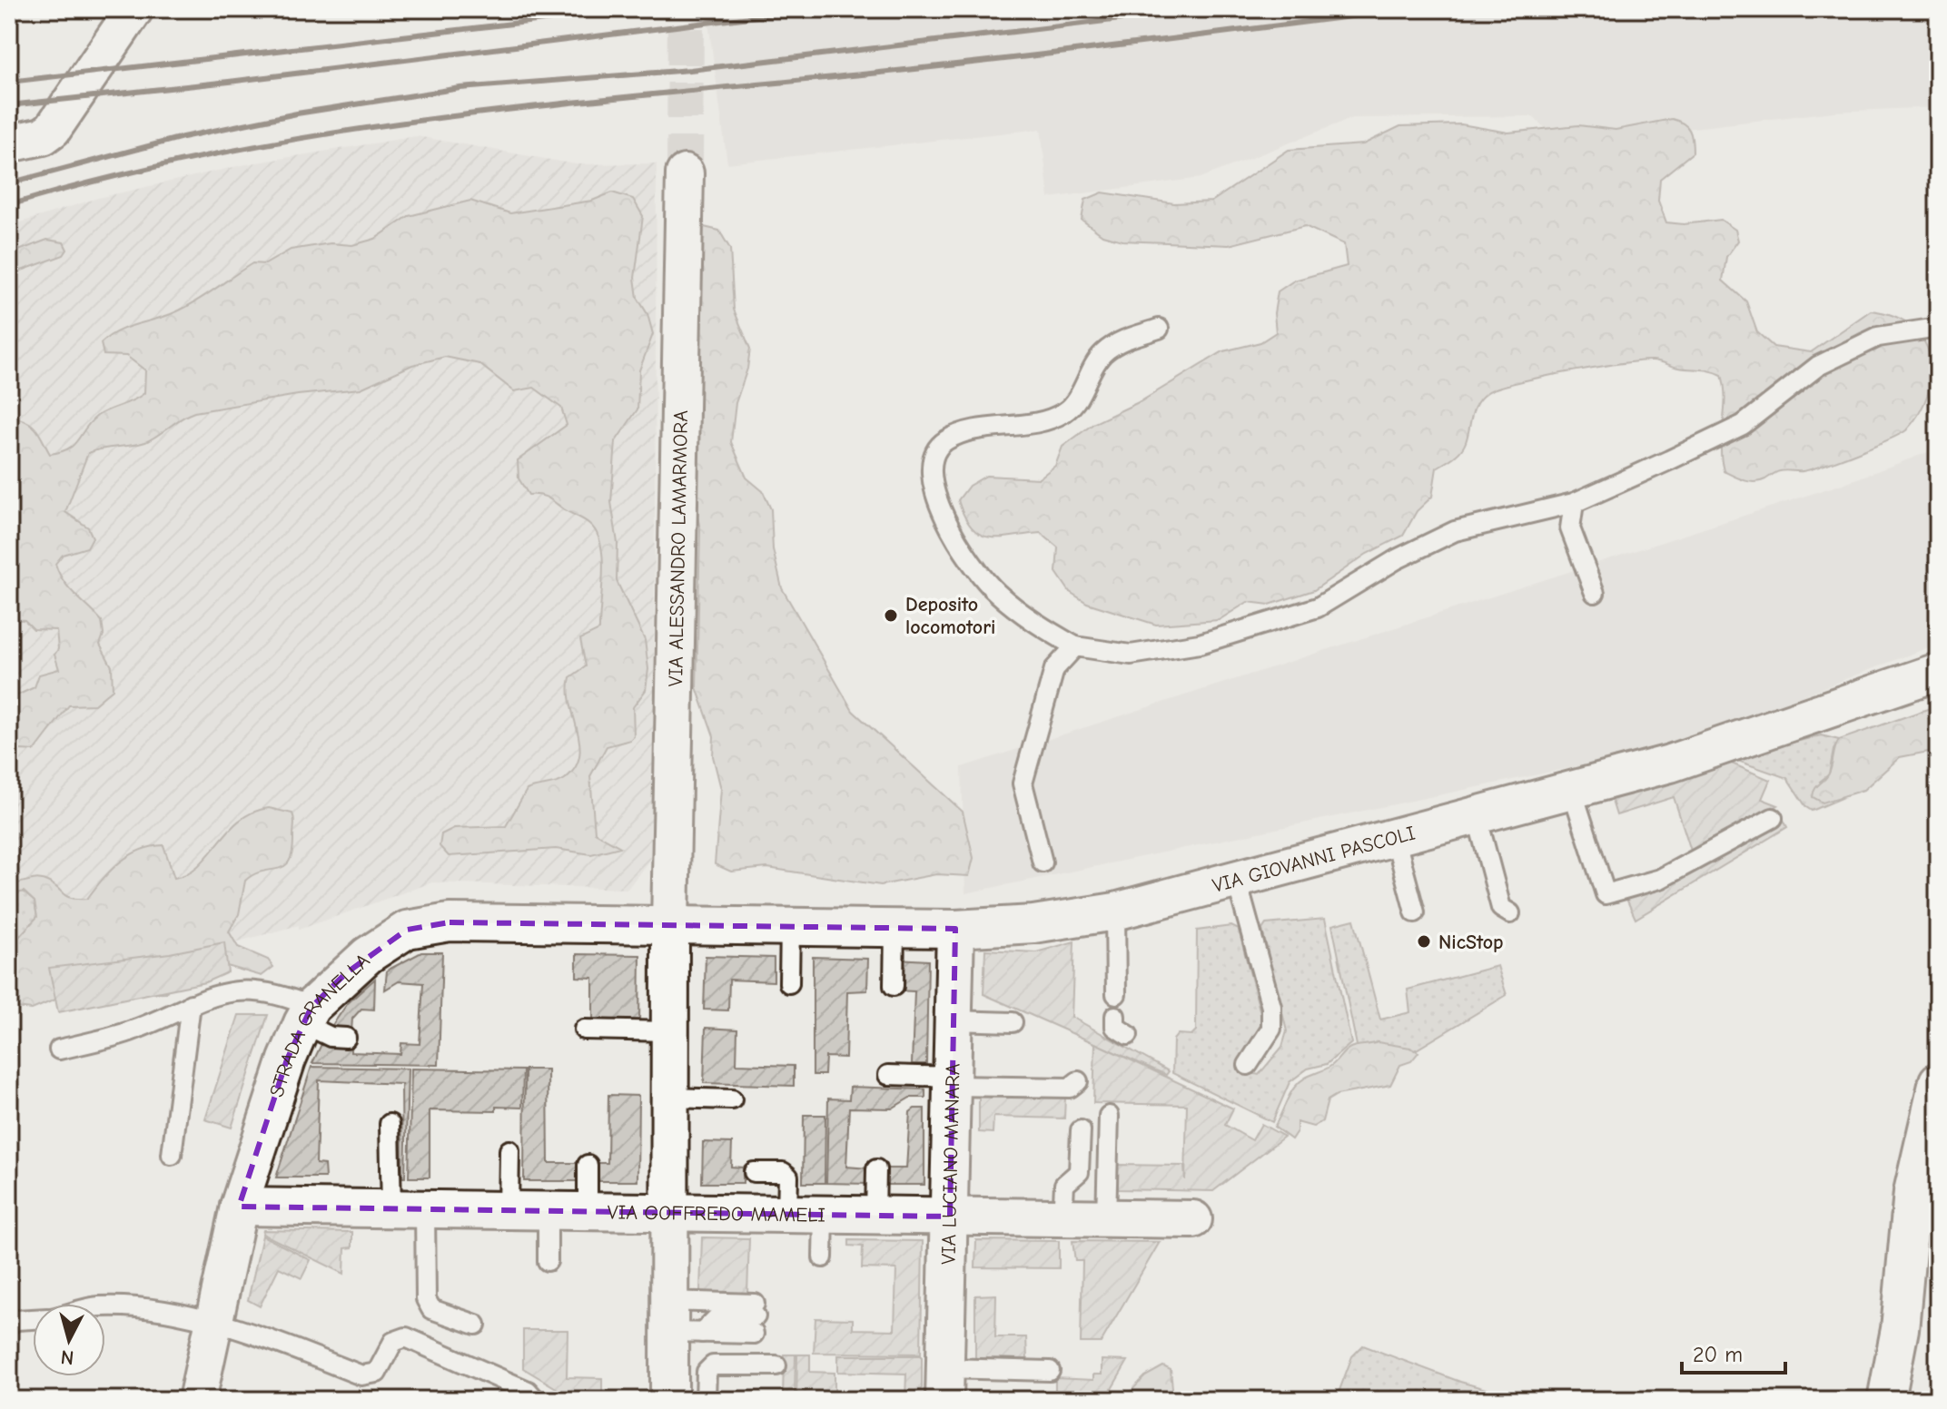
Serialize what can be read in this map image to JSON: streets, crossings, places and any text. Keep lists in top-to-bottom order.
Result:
{
  "streets": {
    "street": [
      "VIA ALESSANDRO LAMARMORA",
      "VIA GIOVANNI PASCOLI",
      "STRADA GRANELLA",
      "VIA LUCIANO MANARA",
      "VIA GOFFREDO MAMELI"
    ]
  },
  "crossings": [
    ["VIA ALESSANDRO LAMARMORA", "VIA GIOVANNI PASCOLI"],
    ["VIA ALESSANDRO LAMARMORA", "STRADA GRANELLA"],
    ["VIA ALESSANDRO LAMARMORA", "VIA GOFFREDO MAMELI"],
    ["VIA GIOVANNI PASCOLI", "STRADA GRANELLA"],
    ["VIA GIOVANNI PASCOLI", "VIA LUCIANO MANARA"],
    ["STRADA GRANELLA", "VIA GOFFREDO MAMELI"],
    ["VIA LUCIANO MANARA", "VIA GOFFREDO MAMELI"]
  ],
  "places": ["Deposito locomotori", "NicStop"],
  "scale_bar": "20 m",
  "north": "bottom"
}
